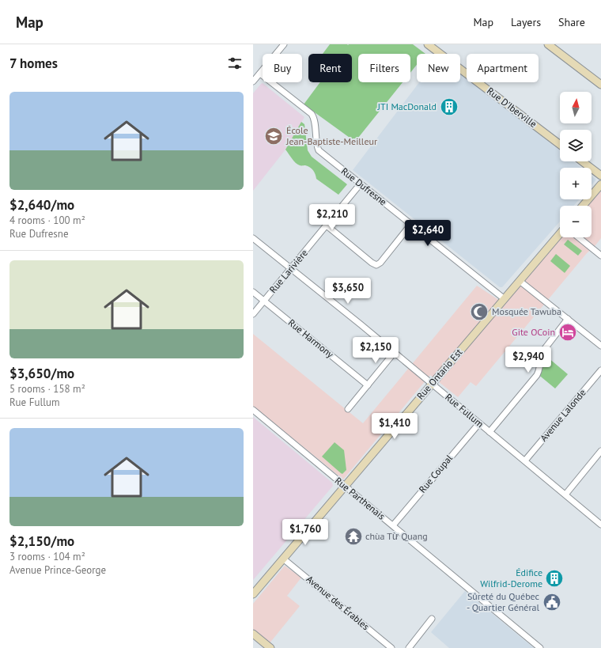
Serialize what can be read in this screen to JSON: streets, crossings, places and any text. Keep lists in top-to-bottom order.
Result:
{
  "streets": {
    "main road": ["Rue D'Iberville", "Rue Ontario Est"],
    "street": [
      "Rue Dufresne",
      "Rue Larivière",
      "Rue Harmony",
      "Rue Fullum",
      "Avenue Lalonde",
      "Rue Coupal",
      "Rue Parthenais",
      "Avenue des Érables"
    ]
  },
  "crossings": [
    ["Rue Dufresne", "Rue Larivière"],
    ["Rue Dufresne", "Rue Ontario Est"],
    ["Rue Larivière", "Rue Harmony"],
    ["Rue Larivière", "Rue Fullum"],
    ["Rue Ontario Est", "Rue Fullum"],
    ["Rue Ontario Est", "Rue Parthenais"],
    ["Rue Ontario Est", "Avenue des Érables"],
    ["Rue Fullum", "Avenue Lalonde"],
    ["Rue Fullum", "Rue Coupal"],
    ["Rue Coupal", "Rue Parthenais"]
  ],
  "places": {
    "building": ["JTI MacDonald", "Édifice Wilfrid-Derome"],
    "school or university": ["École Jean-Baptiste-Meilleur"],
    "mosque": ["Mosquée Tawuba"],
    "hotel": ["Gite OCoin"],
    "temple": ["chùa Từ Quang"],
    "public building": ["Sûreté du Québec - Quartier Général"]
  },
  "north": "top",
  "page": {
    "header": "Map",
    "nav": ["Map", "Layers", "Share"],
    "heading": "7 homes",
    "chip": [
      "Buy",
      "Rent",
      "Filters",
      "New",
      "Apartment"
    ],
    "list": [
      {
        "name": "$2,640/mo",
        "note": "4 rooms · 100 m² · Rue Dufresne"
      },
      {
        "name": "$3,650/mo",
        "note": "5 rooms · 158 m² · Rue Fullum"
      },
      {
        "name": "$2,150/mo",
        "note": "3 rooms · 104 m² · Avenue Prince-George"
      }
    ],
    "map_buttons": ["+", "−"],
    "price": [
      "$2,210",
      "$2,640",
      "$3,650",
      "$2,150",
      "$2,940",
      "$1,410",
      "$1,760"
    ]
  }
}
